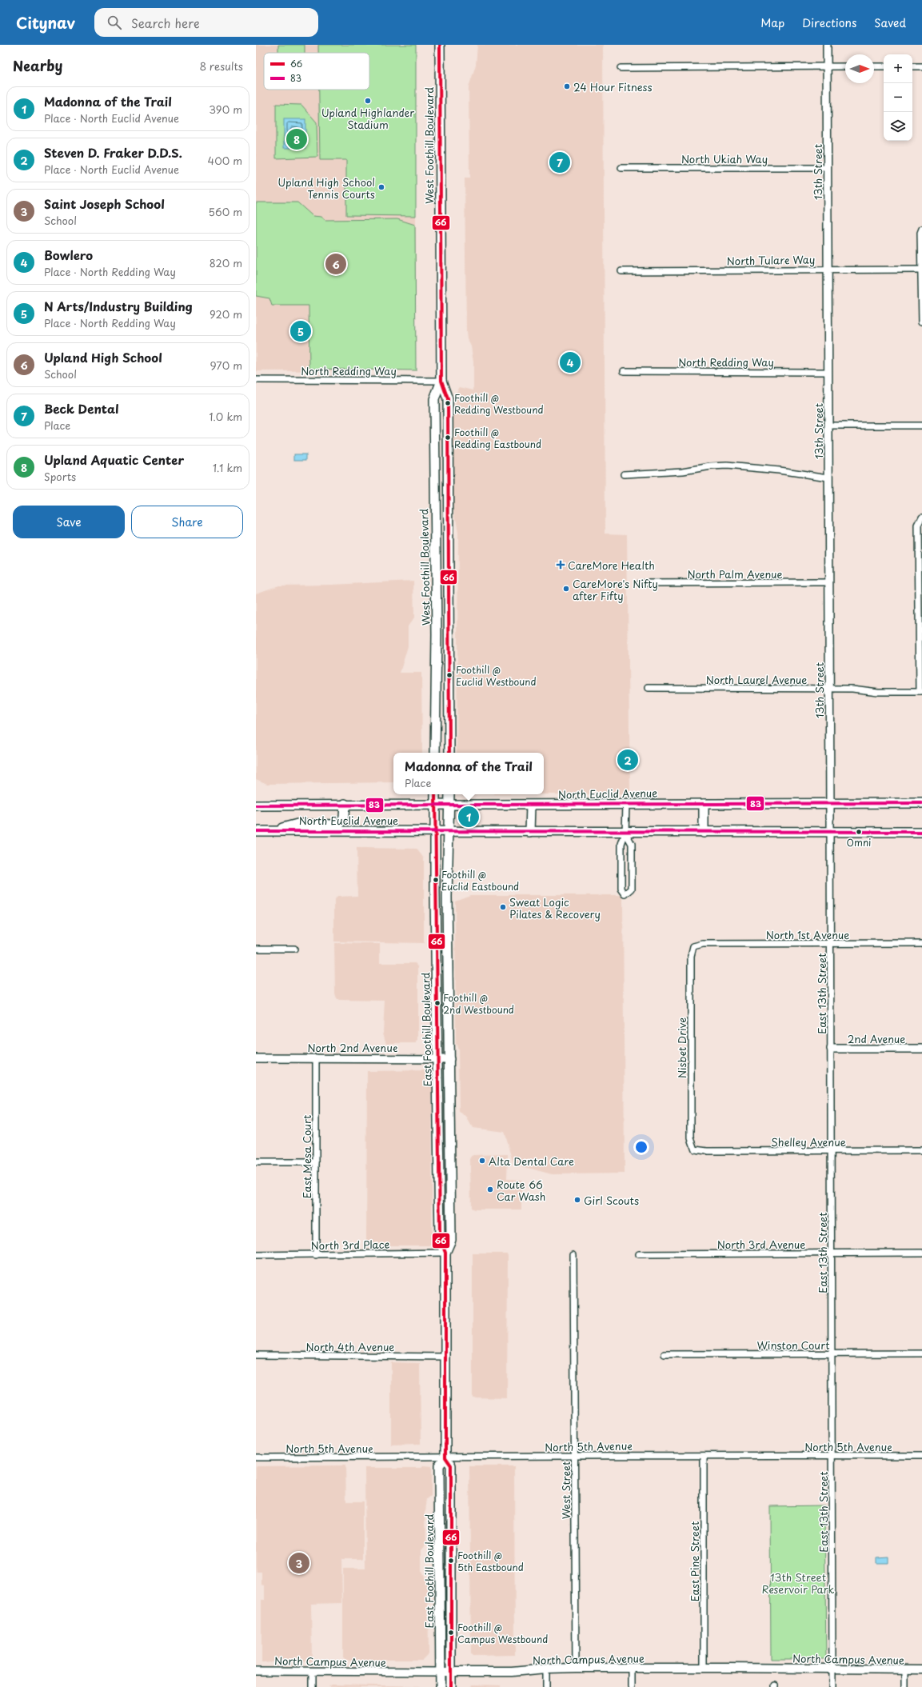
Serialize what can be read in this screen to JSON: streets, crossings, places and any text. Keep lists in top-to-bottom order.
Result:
{
  "streets": {
    "main road": [
      "West Foothill Boulevard",
      "North Euclid Avenue",
      "East Foothill Boulevard",
      "North Campus Avenue"
    ],
    "street": [
      "North Ukiah Way",
      "13th Street",
      "North Tulare Way",
      "North Redding Way",
      "North Palm Avenue",
      "North Laurel Avenue",
      "North 1st Avenue",
      "East 13th Street",
      "2nd Avenue",
      "North 2nd Avenue",
      "Nisbet Drive",
      "Shelley Avenue",
      "East Mesa Court",
      "North 3rd Avenue",
      "North 3rd Place",
      "Winston Court",
      "North 4th Avenue",
      "North 5th Avenue",
      "West Street",
      "East Pine Street"
    ]
  },
  "crossings": [
    ["West Foothill Boulevard", "North Redding Way"],
    ["North Ukiah Way", "13th Street"],
    ["13th Street", "North Tulare Way"],
    ["13th Street", "North Redding Way"],
    ["13th Street", "North Palm Avenue"],
    ["13th Street", "North Laurel Avenue"],
    ["13th Street", "North Euclid Avenue"],
    ["13th Street", "East 13th Street"],
    ["North Euclid Avenue", "East 13th Street"],
    ["North Euclid Avenue", "East Foothill Boulevard"],
    ["North 1st Avenue", "East 13th Street"],
    ["North 1st Avenue", "Nisbet Drive"],
    ["East 13th Street", "2nd Avenue"],
    ["East 13th Street", "Shelley Avenue"],
    ["East 13th Street", "North 3rd Avenue"],
    ["East 13th Street", "Winston Court"],
    ["East 13th Street", "North 5th Avenue"],
    ["East 13th Street", "North Campus Avenue"],
    ["East Foothill Boulevard", "North 2nd Avenue"],
    ["East Foothill Boulevard", "North 3rd Place"],
    ["East Foothill Boulevard", "North 4th Avenue"],
    ["East Foothill Boulevard", "North 5th Avenue"],
    ["East Foothill Boulevard", "North Campus Avenue"],
    ["North 2nd Avenue", "East Mesa Court"],
    ["Nisbet Drive", "Shelley Avenue"],
    ["East Mesa Court", "North 3rd Place"],
    ["North 5th Avenue", "West Street"],
    ["North 5th Avenue", "East Pine Street"],
    ["West Street", "North Campus Avenue"],
    ["East Pine Street", "North Campus Avenue"]
  ],
  "parks": ["13th Street Reservoir Park"],
  "places": {
    "other": [
      "24 Hour Fitness",
      "Upland Highlander Stadium",
      "Upland High School Tennis Courts",
      "Foothill @ Redding Westbound",
      "Foothill @ Redding Eastbound",
      "CareMore's Nifty after Fifty",
      "Foothill @ Euclid Westbound",
      "Omni",
      "Foothill @ Euclid Eastbound",
      "Sweat Logic Pilates & Recovery",
      "Foothill @ 2nd Westbound",
      "Alta Dental Care",
      "Route 66 Car Wash",
      "Girl Scouts",
      "Foothill @ 5th Eastbound",
      "Foothill @ Campus Westbound"
    ],
    "health": ["CareMore Health"]
  },
  "lines": ["transit line 66", "transit line 83"],
  "legend": ["66", "83"],
  "north": "right",
  "page": {
    "header": "Citynav",
    "search": "Search here",
    "nav": ["Map", "Directions", "Saved"],
    "heading": ["Nearby", "8 results"],
    "map_buttons": ["+", "−"],
    "list": [
      {
        "mark": "1",
        "name": "Madonna of the Trail",
        "note": "Place · North Euclid Avenue",
        "value": "390 m"
      },
      {
        "mark": "2",
        "name": "Steven D. Fraker D.D.S.",
        "note": "Place · North Euclid Avenue",
        "value": "400 m"
      },
      {
        "mark": "3",
        "name": "Saint Joseph School",
        "note": "School",
        "value": "560 m"
      },
      {
        "mark": "4",
        "name": "Bowlero",
        "note": "Place · North Redding Way",
        "value": "820 m"
      },
      {
        "mark": "5",
        "name": "N Arts/Industry Building",
        "note": "Place · North Redding Way",
        "value": "920 m"
      },
      {
        "mark": "6",
        "name": "Upland High School",
        "note": "School",
        "value": "970 m"
      },
      {
        "mark": "7",
        "name": "Beck Dental",
        "note": "Place",
        "value": "1.0 km"
      },
      {
        "mark": "8",
        "name": "Upland Aquatic Center",
        "note": "Sports",
        "value": "1.1 km"
      }
    ],
    "pins": [
      "8",
      "7",
      "6",
      "5",
      "4",
      "2",
      "1",
      "3"
    ],
    "buttons": ["Save", "Share"],
    "popup": ["Madonna of the Trail", "Place"]
  }
}
